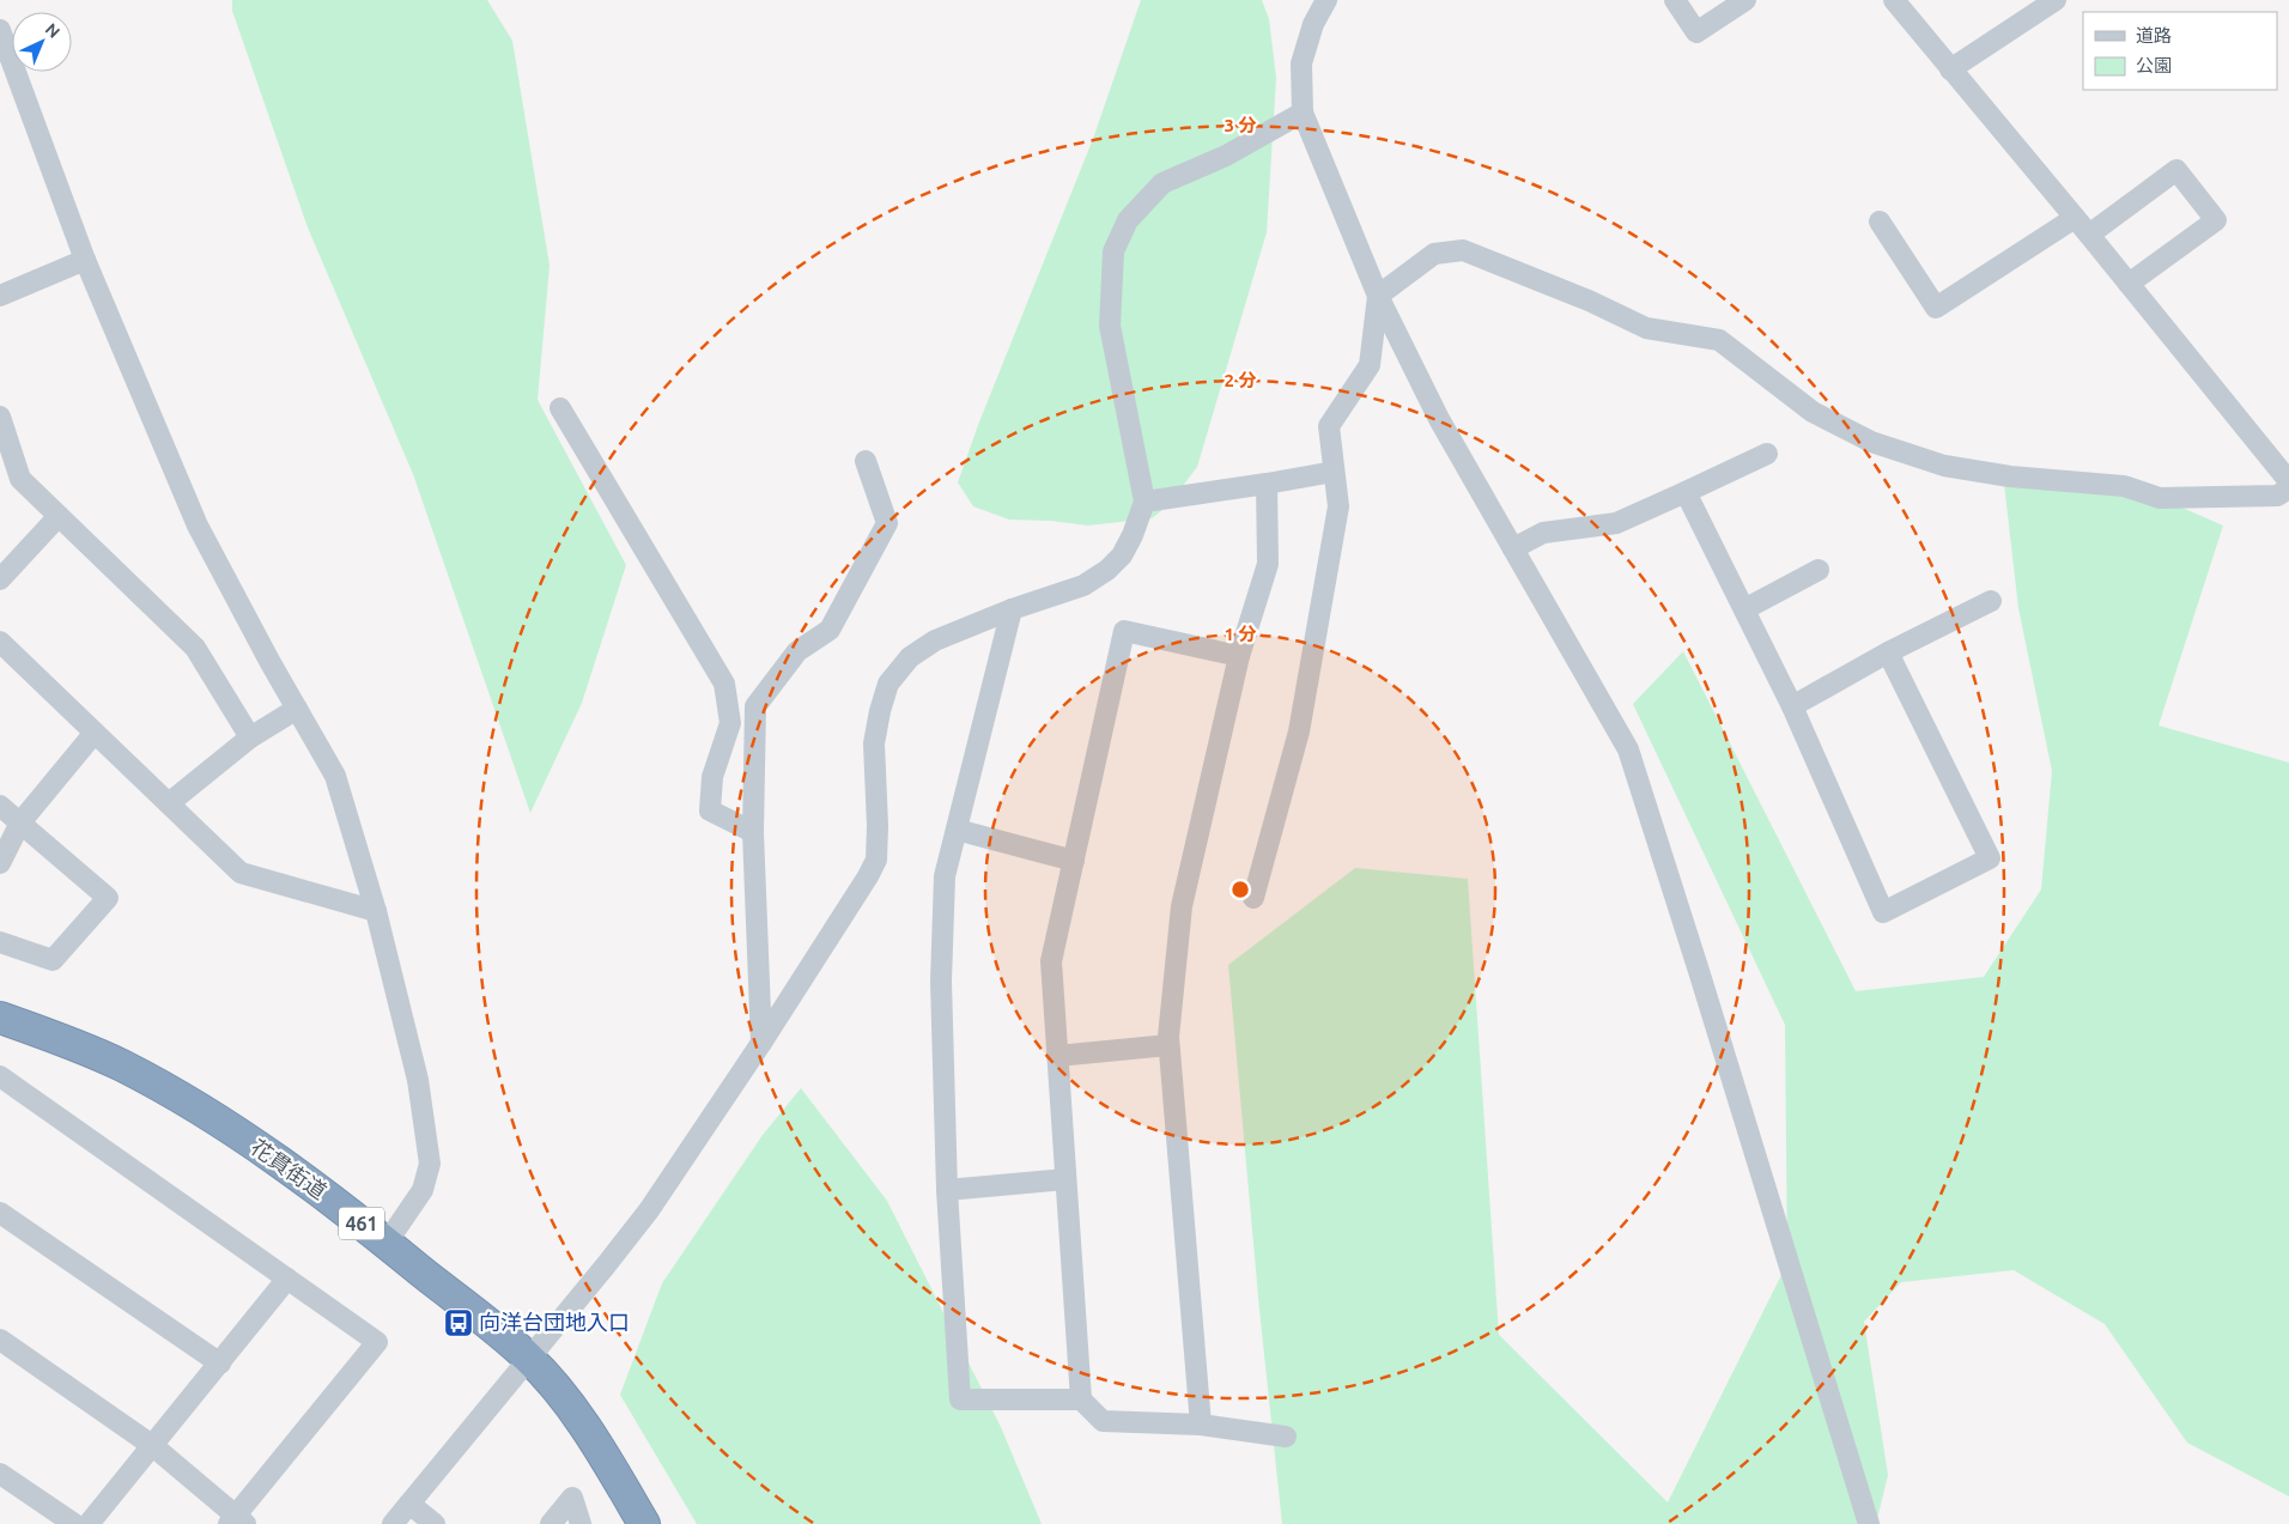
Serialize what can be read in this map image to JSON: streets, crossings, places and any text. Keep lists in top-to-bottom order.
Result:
{
  "streets": {
    "highway": ["花貫街道", "461"]
  },
  "places": {
    "bus stop": ["向洋台団地入口"]
  },
  "legend": ["道路", "公園"],
  "north": "top right",
  "rings": ["3 分", "2 分", "1 分"]
}
